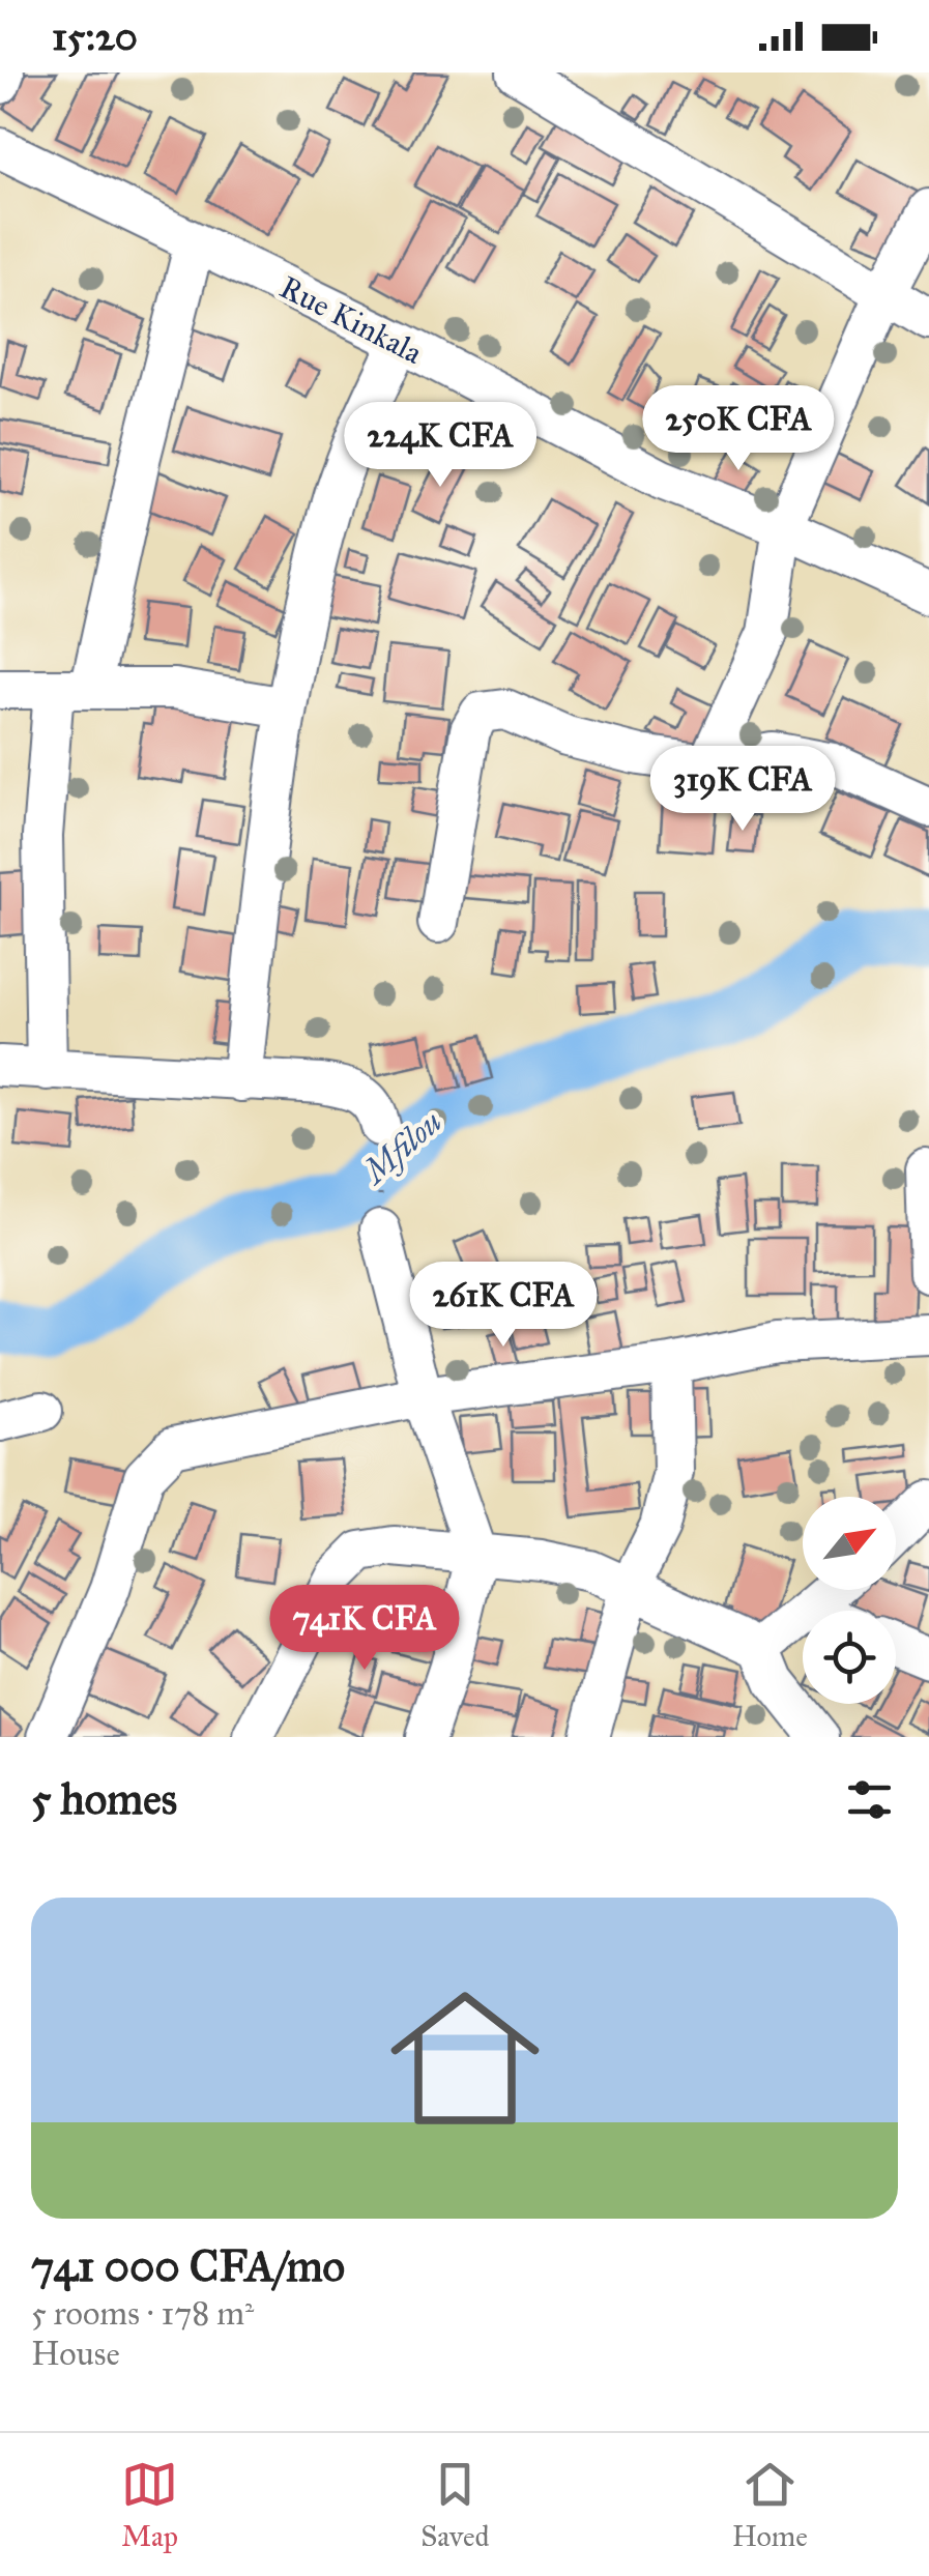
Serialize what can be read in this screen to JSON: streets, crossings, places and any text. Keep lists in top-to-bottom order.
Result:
{
  "streets": {
    "street": ["Rue Kinkala"]
  },
  "water": ["Mfilou"],
  "north": "top right",
  "page": {
    "status": "15:20",
    "price": [
      "250K CFA",
      "224K CFA",
      "319K CFA",
      "261K CFA",
      "741K CFA"
    ],
    "heading": "5 homes",
    "list": [
      {
        "name": "741 000 CFA/mo",
        "note": "5 rooms · 178 m² · House"
      }
    ],
    "tabs": ["Map", "Saved", "Home"]
  }
}
